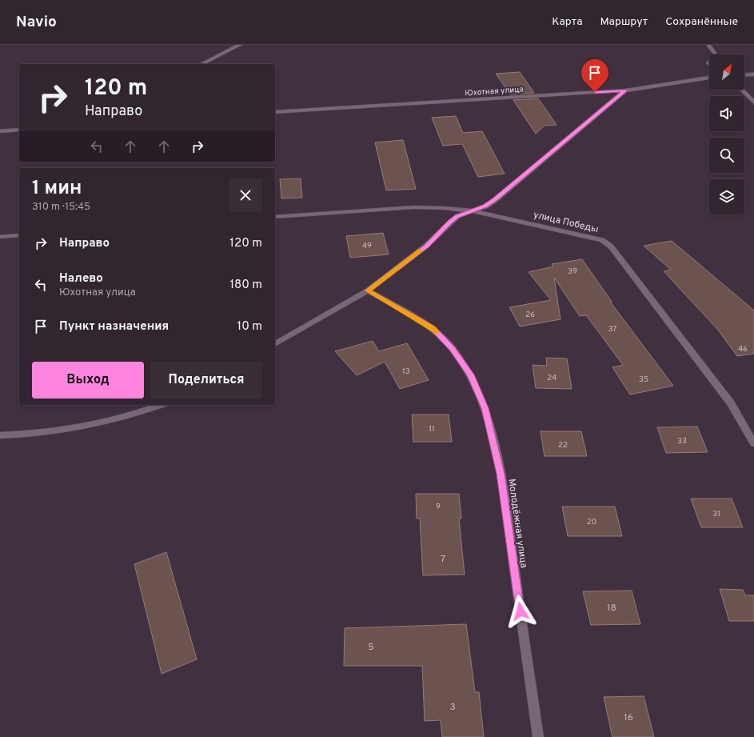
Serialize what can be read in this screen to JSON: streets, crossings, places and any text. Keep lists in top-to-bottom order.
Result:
{
  "streets": {
    "street": ["Юхотная улица", "улица Победы", "Молодёжная улица"]
  },
  "house_numbers": [
    "49",
    "39",
    "26",
    "37",
    "46",
    "13",
    "24",
    "35",
    "11",
    "33",
    "22",
    "9",
    "31",
    "20",
    "7",
    "18",
    "5",
    "3",
    "16"
  ],
  "north": "top right",
  "page": {
    "header": "Navio",
    "nav": ["Карта", "Маршрут", "Сохранённые"],
    "turn": ["120 m", "Направо"],
    "heading": ["1 мин", "310 m · 15:45"],
    "list": [
      {
        "name": "Направо",
        "value": "120 m"
      },
      {
        "name": "Налево",
        "note": "Юхотная улица",
        "value": "180 m"
      },
      {
        "name": "Пункт назначения",
        "value": "10 m"
      }
    ],
    "buttons": ["Выход", "Поделиться"]
  }
}
